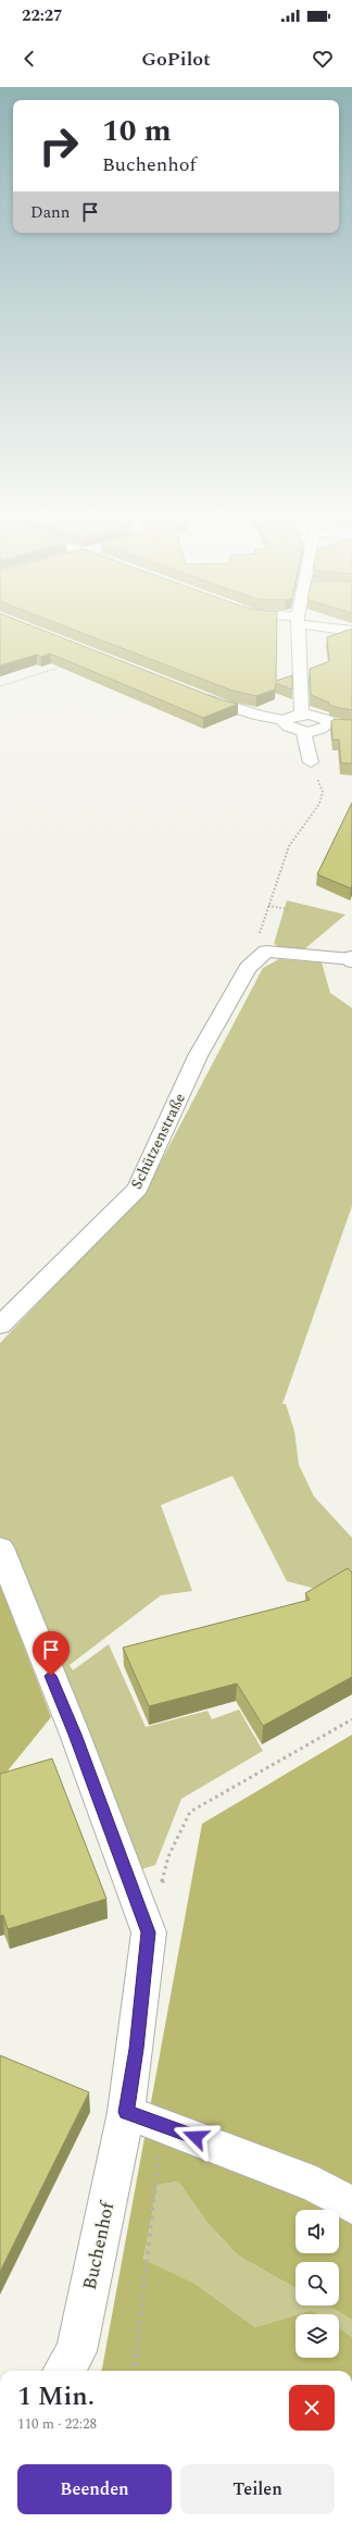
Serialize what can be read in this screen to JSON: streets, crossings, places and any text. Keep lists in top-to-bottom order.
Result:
{
  "streets": {
    "street": ["Schützenstraße", "Buchenhof"]
  },
  "page": {
    "status": "22:27",
    "header": "GoPilot",
    "turn": ["10 m", "Buchenhof"],
    "then": "Dann",
    "heading": ["1 Min.", "110 m · 22:28"],
    "buttons": ["Beenden", "Teilen"]
  }
}
